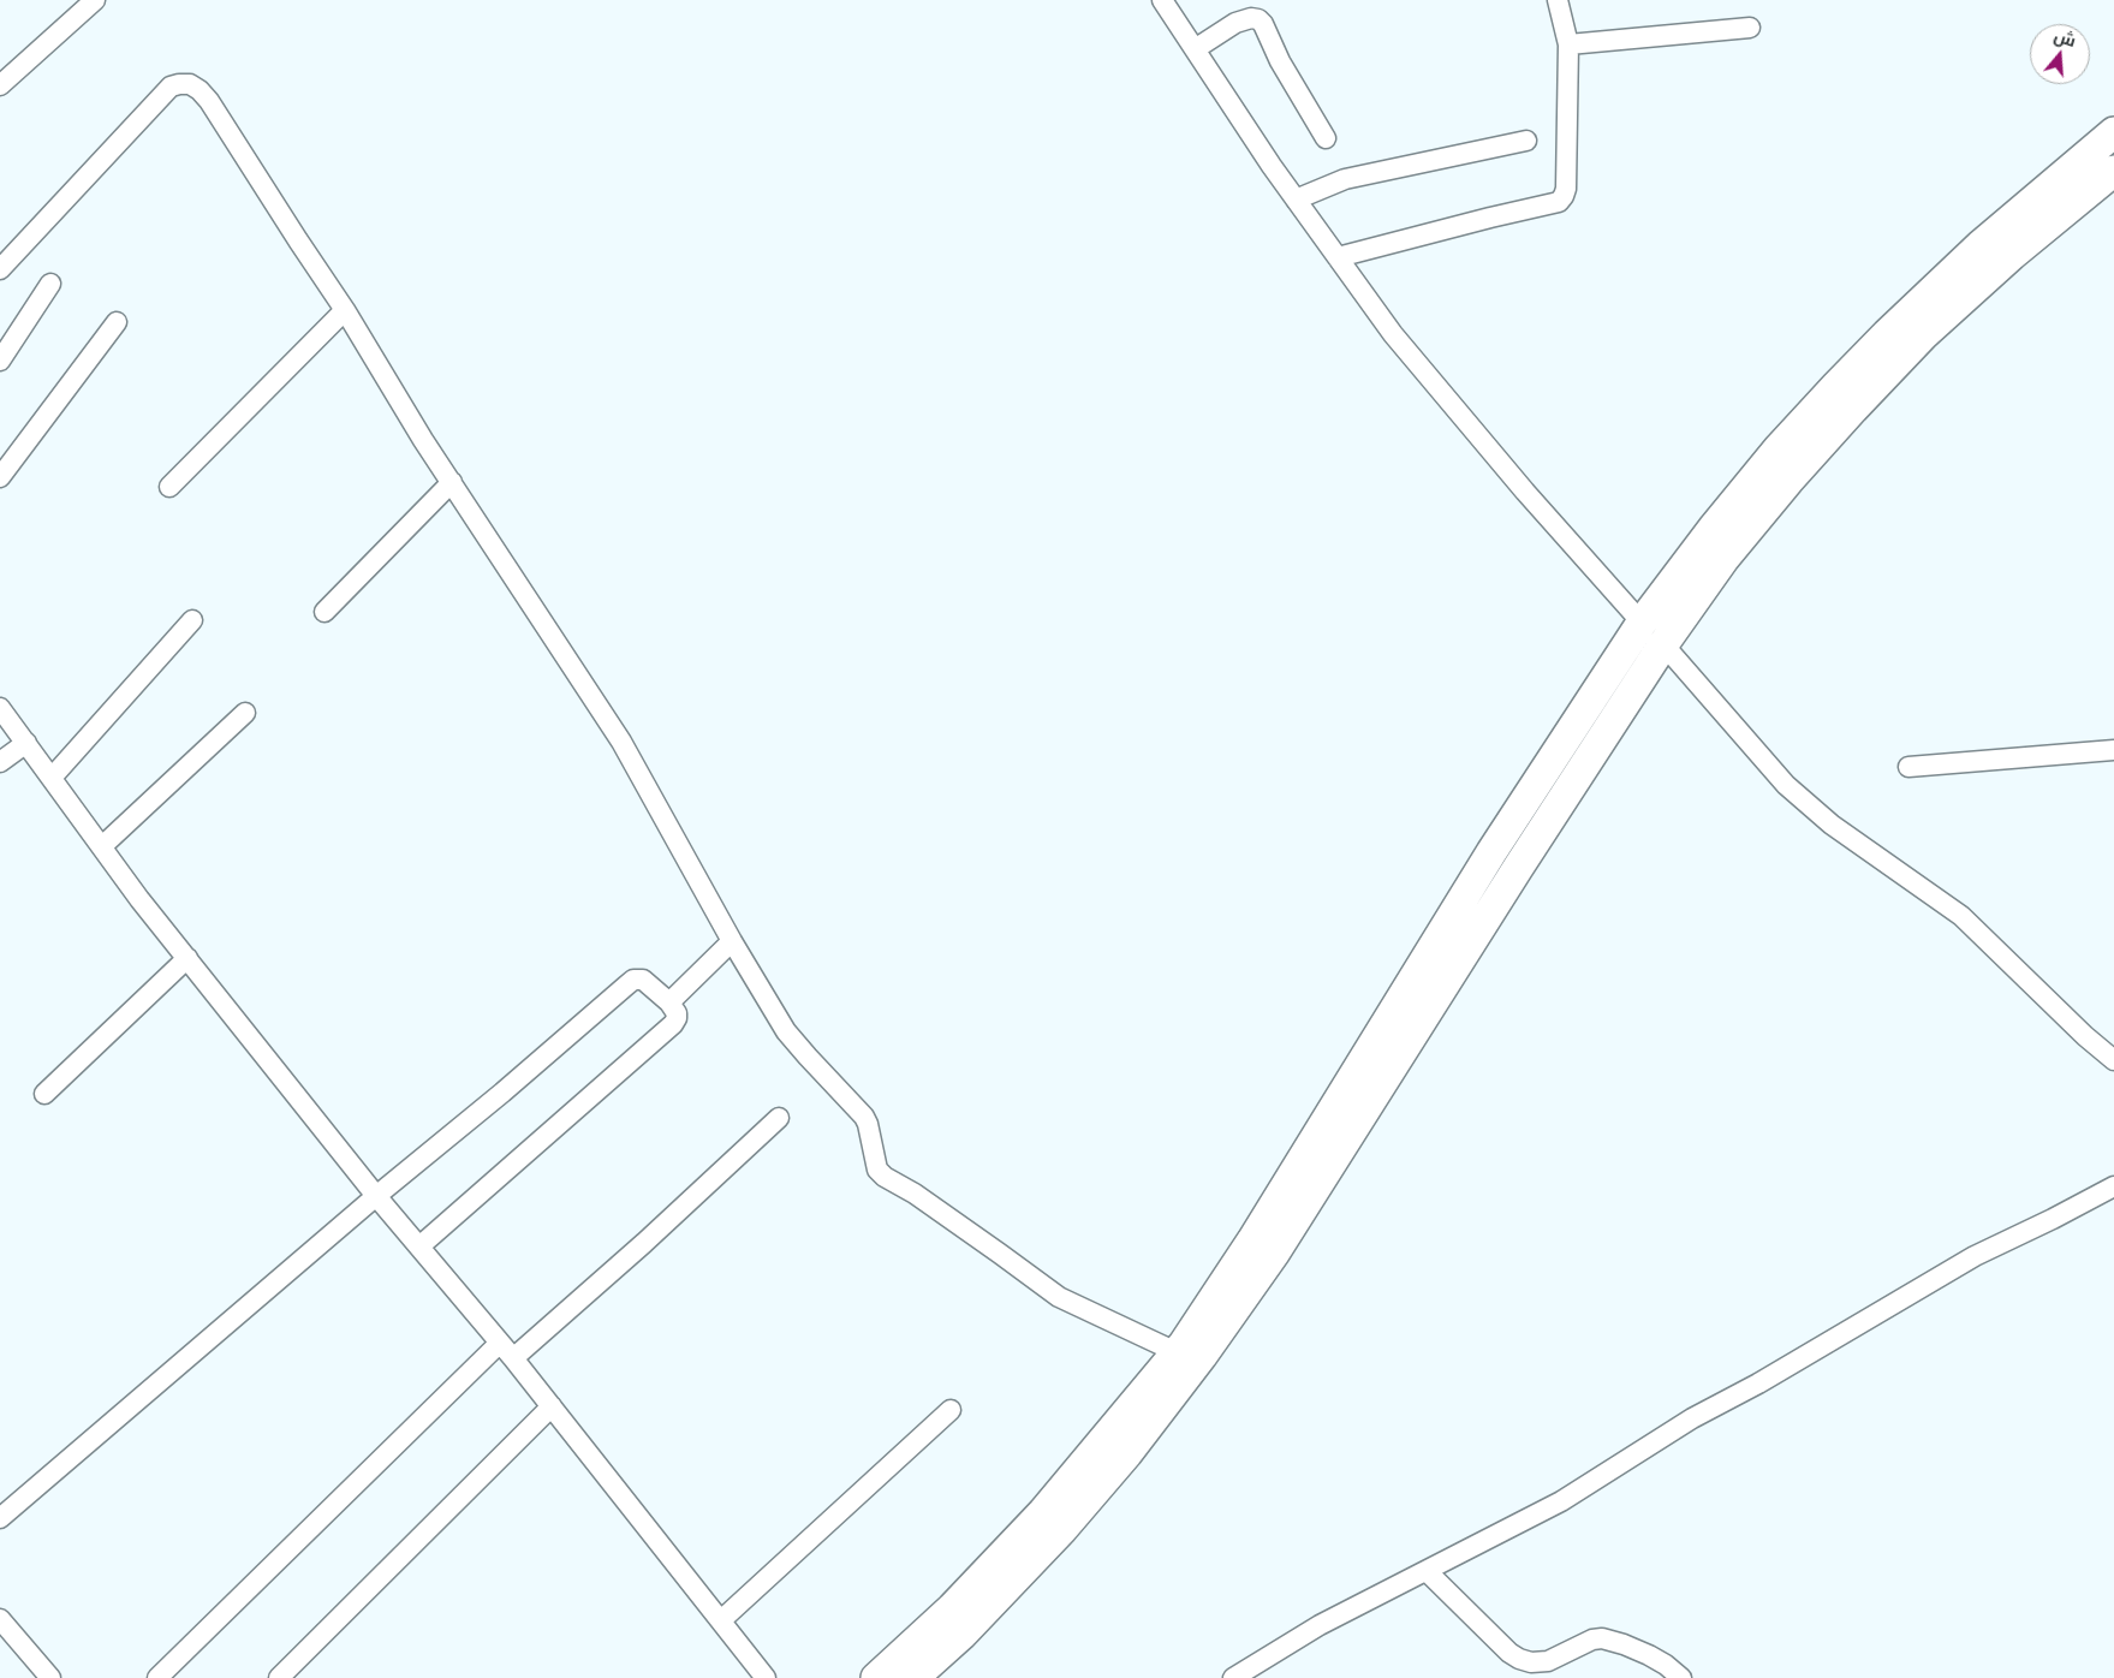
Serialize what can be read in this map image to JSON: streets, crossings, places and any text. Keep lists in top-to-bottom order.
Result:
{
  "north": "top"
}
